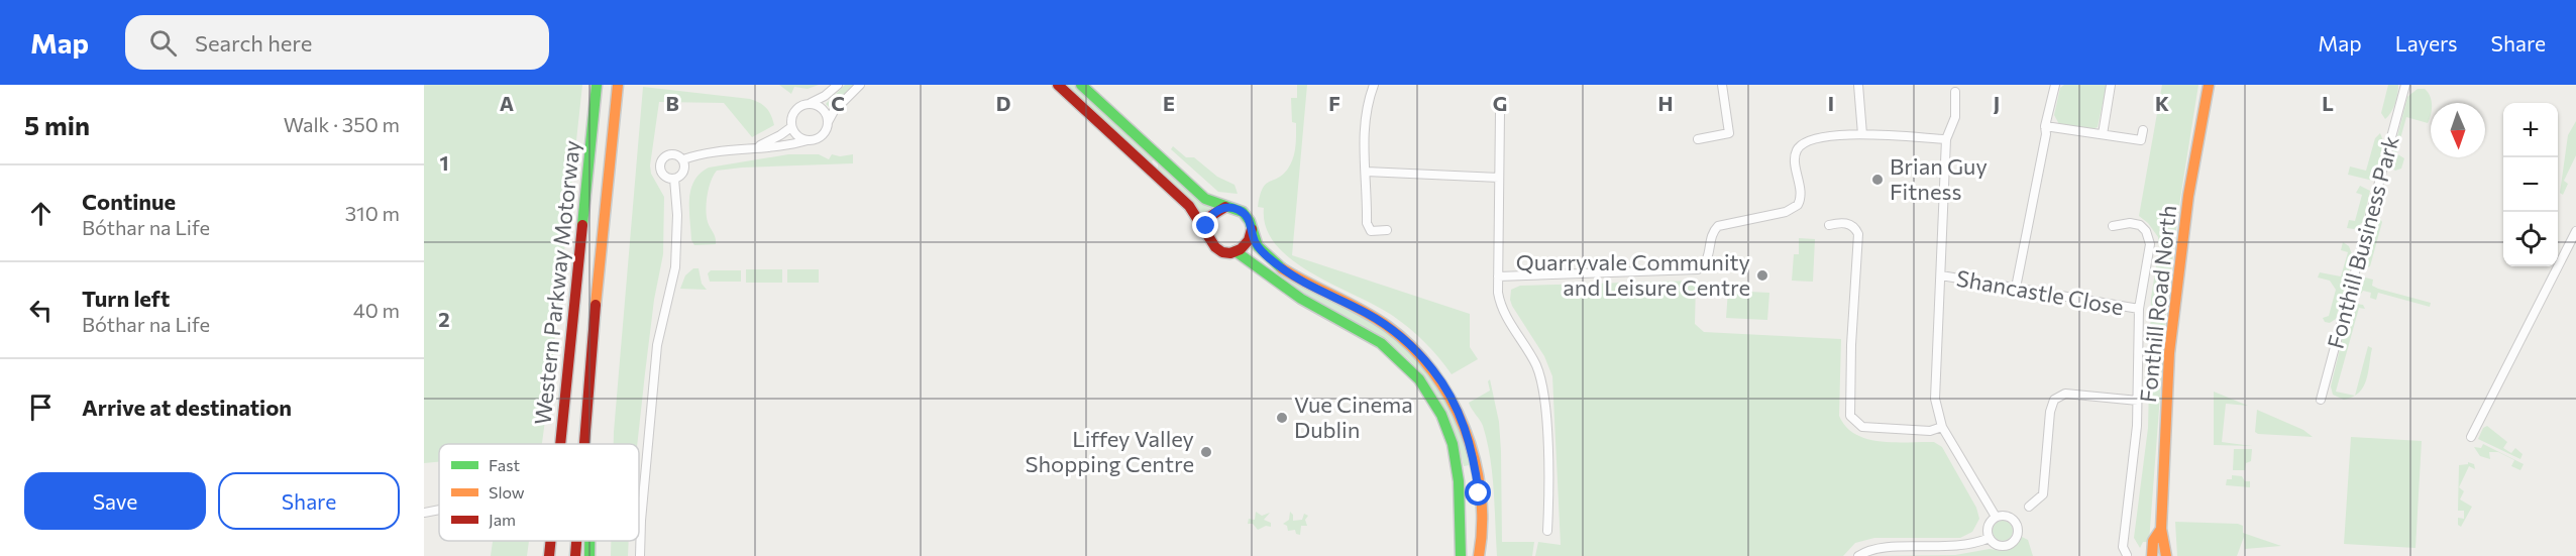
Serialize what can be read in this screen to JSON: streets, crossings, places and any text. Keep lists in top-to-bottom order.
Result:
{
  "streets": {
    "main road": ["Western Parkway Motorway", "Fonthill Road North"],
    "street": ["Fonthill Business Park", "Shancastle Close"]
  },
  "places": [
    "Brian Guy Fitness",
    "Quarryvale Community and Leisure Centre",
    "Vue Cinema Dublin",
    "Liffey Valley Shopping Centre"
  ],
  "legend": ["Fast", "Slow", "Jam"],
  "north": "bottom",
  "page": {
    "header": "Map",
    "search": "Search here",
    "nav": ["Map", "Layers", "Share"],
    "heading": ["5 min", "Walk · 350 m"],
    "map_buttons": ["+", "−"],
    "list": [
      ["Continue", "Bóthar na Life", "310 m"],
      ["Turn left", "Bóthar na Life", "40 m"],
      "Arrive at destination"
    ],
    "buttons": ["Save", "Share"]
  },
  "grid": {
    "columns": [
      "A",
      "B",
      "C",
      "D",
      "E",
      "F",
      "G",
      "H",
      "I",
      "J",
      "K",
      "L"
    ],
    "rows": ["1", "2"]
  }
}
